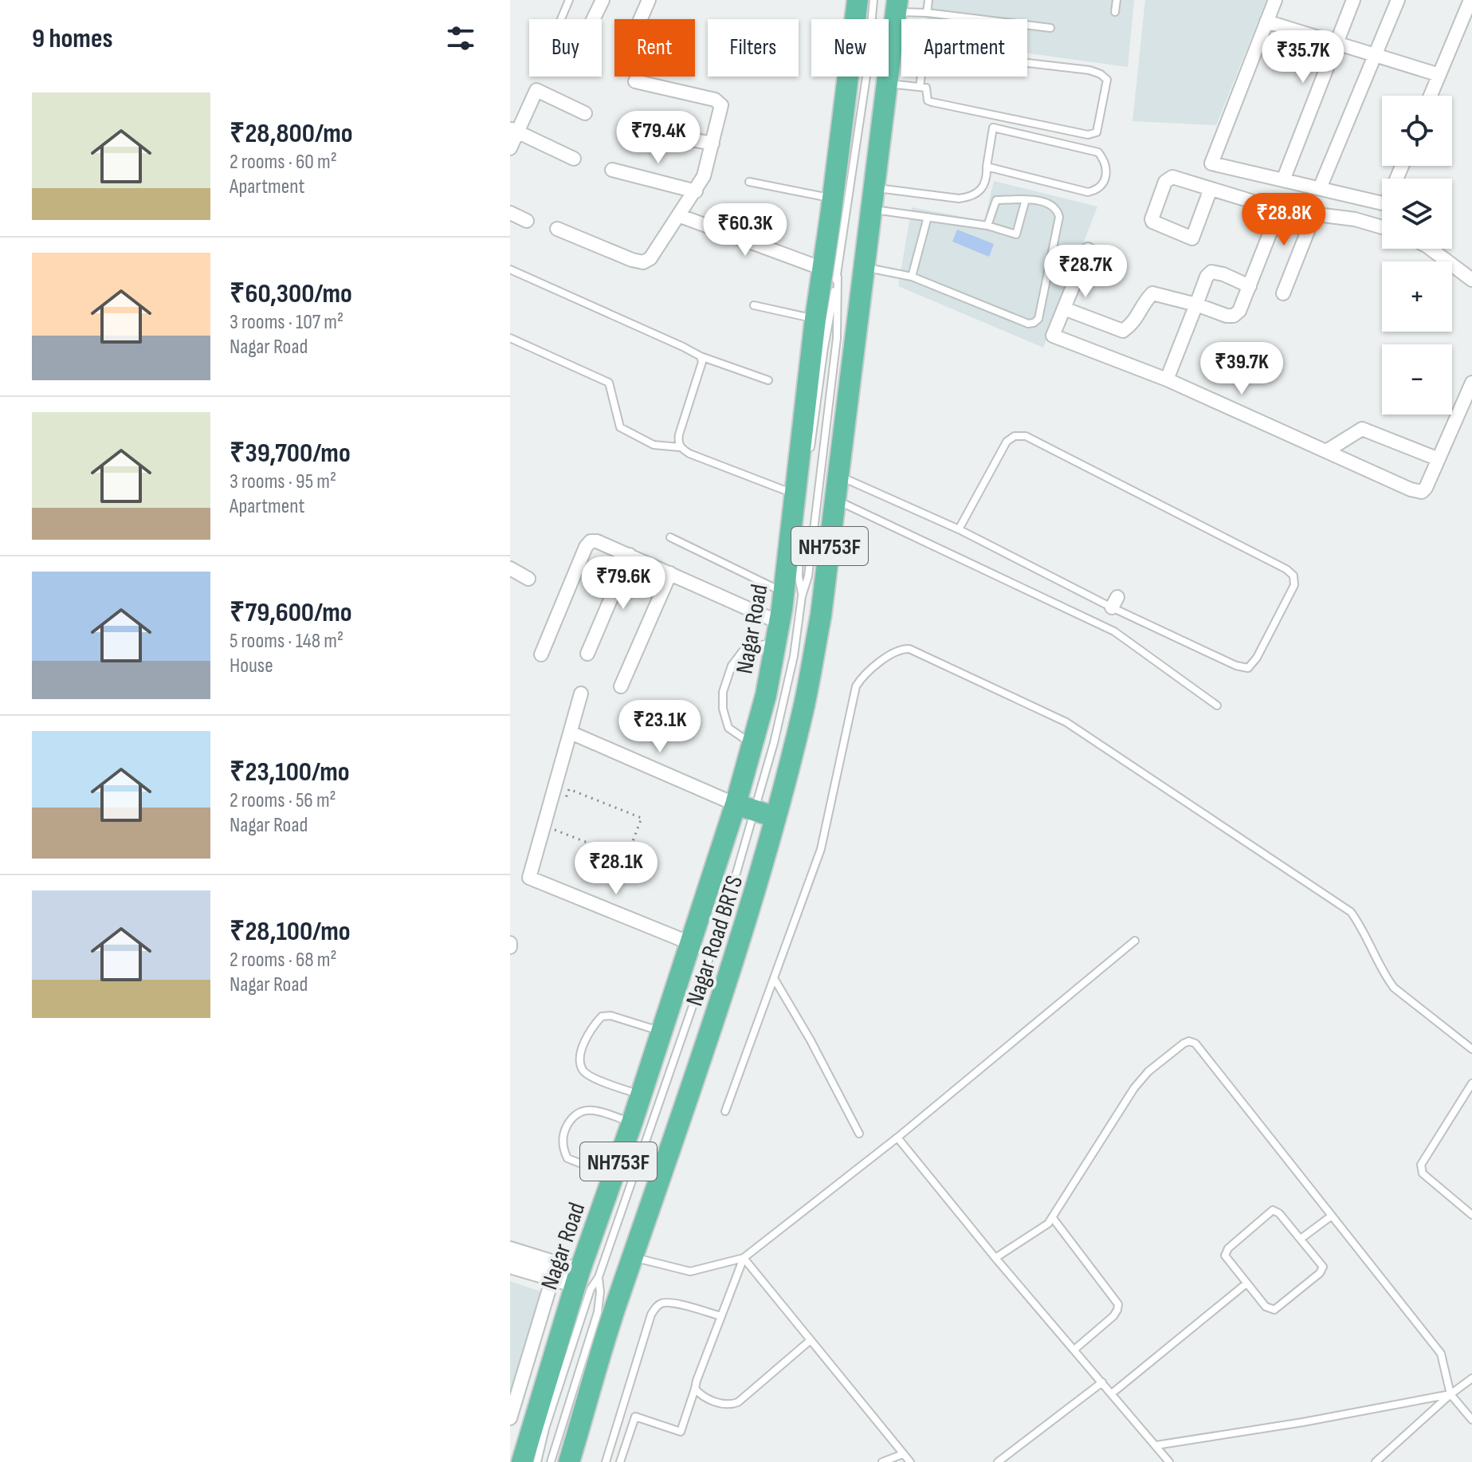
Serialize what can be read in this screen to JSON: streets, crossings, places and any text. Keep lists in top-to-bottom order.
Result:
{
  "streets": {
    "highway": ["NH753F", "Nagar Road"],
    "lane": ["Nagar Road BRTS"]
  },
  "crossings": [
    ["Nagar Road", "Nagar Road BRTS"]
  ],
  "page": {
    "heading": "9 homes",
    "chip": [
      "Buy",
      "Rent",
      "Filters",
      "New",
      "Apartment"
    ],
    "price": [
      "₹35.7K",
      "₹79.4K",
      "₹28.8K",
      "₹60.3K",
      "₹28.7K",
      "₹39.7K",
      "₹79.6K",
      "₹23.1K",
      "₹28.1K"
    ],
    "list": [
      {
        "name": "₹28,800/mo",
        "note": "2 rooms · 60 m² · Apartment"
      },
      {
        "name": "₹60,300/mo",
        "note": "3 rooms · 107 m² · Nagar Road"
      },
      {
        "name": "₹39,700/mo",
        "note": "3 rooms · 95 m² · Apartment"
      },
      {
        "name": "₹79,600/mo",
        "note": "5 rooms · 148 m² · House"
      },
      {
        "name": "₹23,100/mo",
        "note": "2 rooms · 56 m² · Nagar Road"
      },
      {
        "name": "₹28,100/mo",
        "note": "2 rooms · 68 m² · Nagar Road"
      }
    ],
    "map_buttons": ["+", "−"]
  }
}
